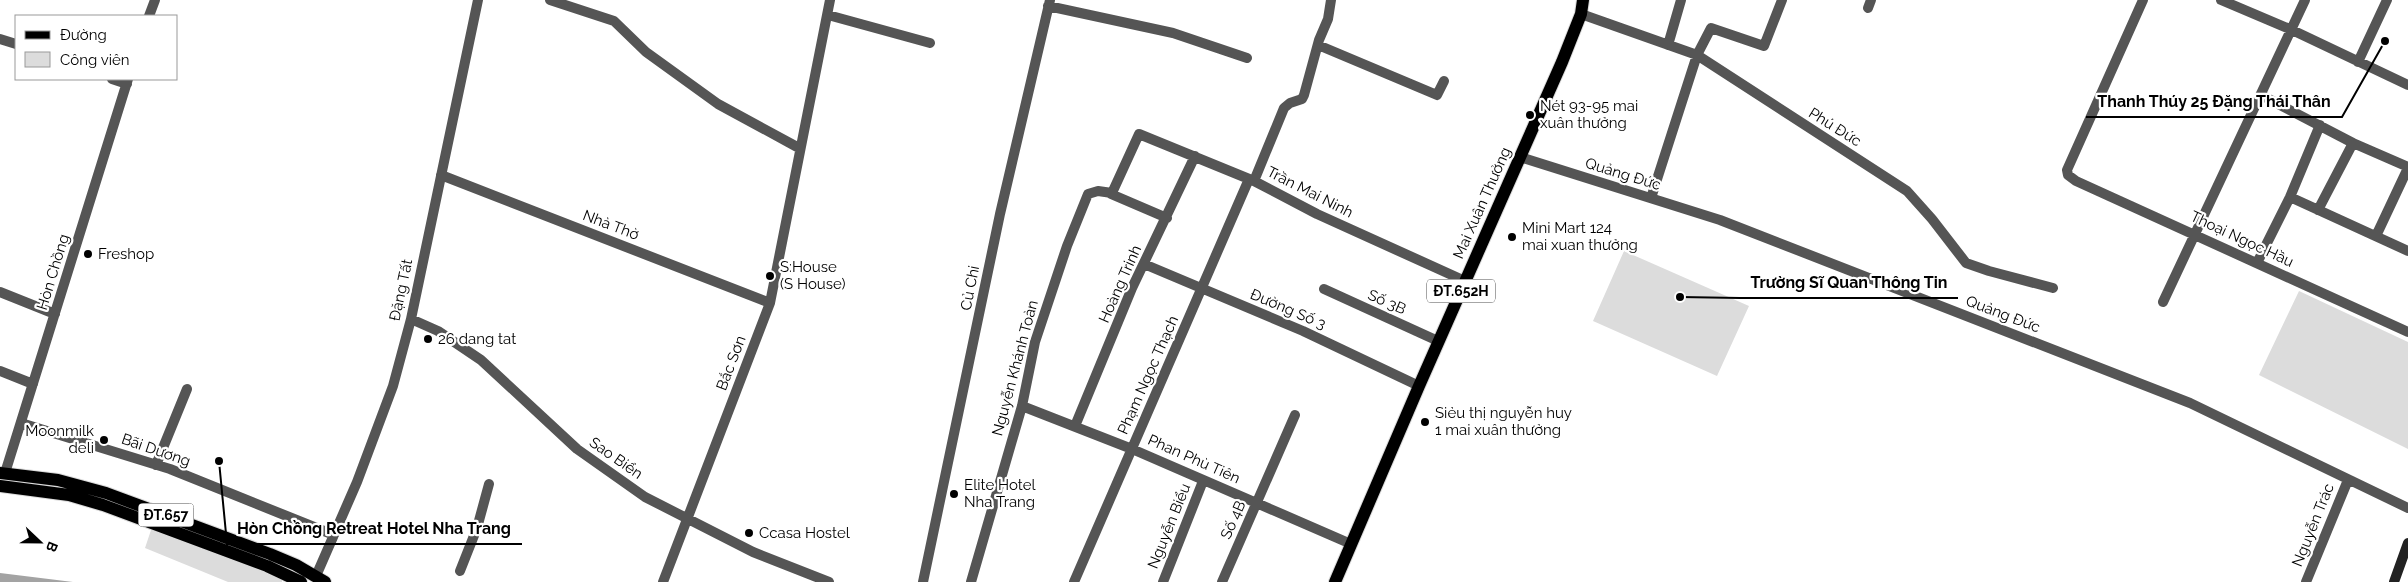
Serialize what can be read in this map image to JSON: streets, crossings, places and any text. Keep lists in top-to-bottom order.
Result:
{
  "streets": {
    "main road": ["Mai Xuân Thưởng", "ĐT.652H", "ĐT.657"],
    "street": [
      "Phú Đức",
      "Quảng Đức",
      "Trần Mai Ninh",
      "Nhà Thờ",
      "Thoại Ngọc Hầu",
      "Hòn Chồng",
      "Hoàng Trinh",
      "Củ Chi",
      "Đặng Tất",
      "Số 3B",
      "Đường Số 3",
      "Bắc Sơn",
      "Nguyễn Khánh Toàn",
      "Phạm Ngọc Thạch",
      "Bãi Dương",
      "Sao Biển",
      "Phan Phù Tiên",
      "Số 4B",
      "Nguyễn Trác",
      "Nguyễn Biểu"
    ]
  },
  "crossings": [
    ["Phú Đức", "Mai Xuân Thưởng"],
    ["Quảng Đức", "Mai Xuân Thưởng"],
    ["Quảng Đức", "Nguyễn Trác"],
    ["Trần Mai Ninh", "Mai Xuân Thưởng"],
    ["Trần Mai Ninh", "Hoàng Trinh"],
    ["Trần Mai Ninh", "Nguyễn Khánh Toàn"],
    ["Trần Mai Ninh", "Phạm Ngọc Thạch"],
    ["Mai Xuân Thưởng", "Số 3B"],
    ["Mai Xuân Thưởng", "Đường Số 3"],
    ["Mai Xuân Thưởng", "Phan Phù Tiên"],
    ["Nhà Thờ", "Đặng Tất"],
    ["Nhà Thờ", "Bắc Sơn"],
    ["Hòn Chồng", "Bãi Dương"],
    ["Hòn Chồng", "ĐT.657"],
    ["Hoàng Trinh", "Đường Số 3"],
    ["Hoàng Trinh", "Phan Phù Tiên"],
    ["Đặng Tất", "Bãi Dương"],
    ["Đặng Tất", "Sao Biển"],
    ["Đặng Tất", "ĐT.657"],
    ["Đường Số 3", "Phạm Ngọc Thạch"],
    ["Bắc Sơn", "Sao Biển"],
    ["Nguyễn Khánh Toàn", "Phan Phù Tiên"],
    ["Phạm Ngọc Thạch", "Phan Phù Tiên"],
    ["Phan Phù Tiên", "Số 4B"],
    ["Phan Phù Tiên", "Nguyễn Biểu"]
  ],
  "places": [
    "Thanh Thúy 25 Đặng Thái Thân",
    "Nét 93-95 mai xuân thưởng",
    "Mini Mart 124 mai xuan thưởng",
    "Freshop",
    "S:House (S House)",
    "Trường Sĩ Quan Thông Tin",
    "26 dang tat",
    "Siẻu thị nguyễn huy 1 mai xuân thưởng",
    "Moonmilk deli",
    "Hòn Chồng Retreat Hotel Nha Trang",
    "Elite Hotel Nha Trang",
    "Ccasa Hostel"
  ],
  "legend": ["Đường", "Công viên"],
  "north": "right"
}
